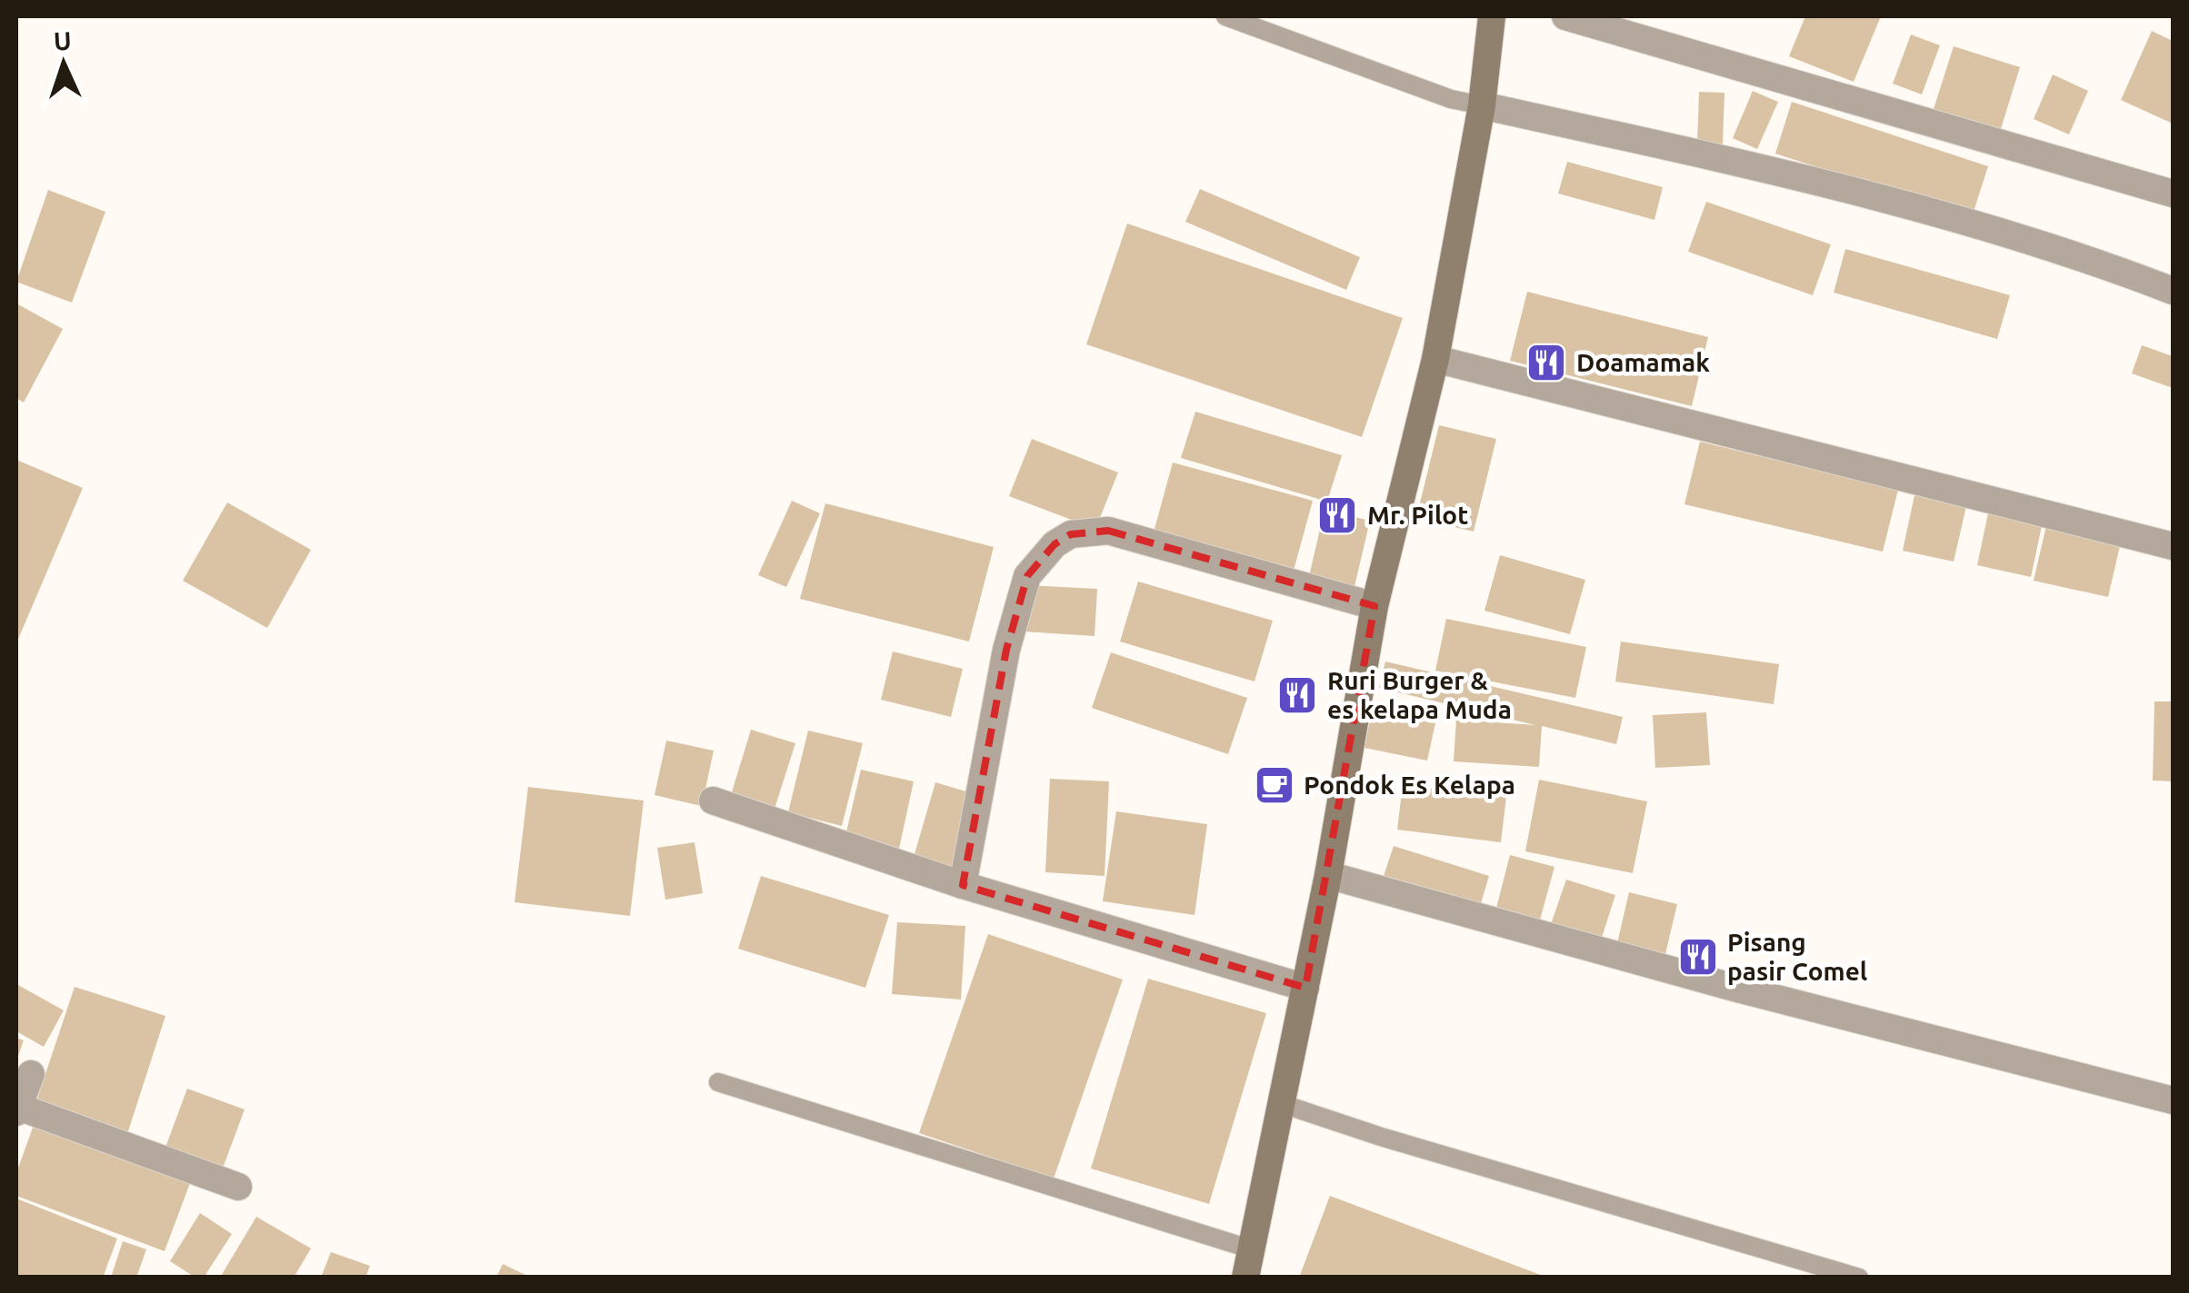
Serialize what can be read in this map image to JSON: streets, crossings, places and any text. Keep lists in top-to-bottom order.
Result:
{
  "places": {
    "restaurant": [
      "Doamamak",
      "Mr. Pilot",
      "Ruri Burger & es kelapa Muda",
      "Pisang pasir Comel"
    ],
    "cafe": ["Pondok Es Kelapa"]
  },
  "north": "top"
}
